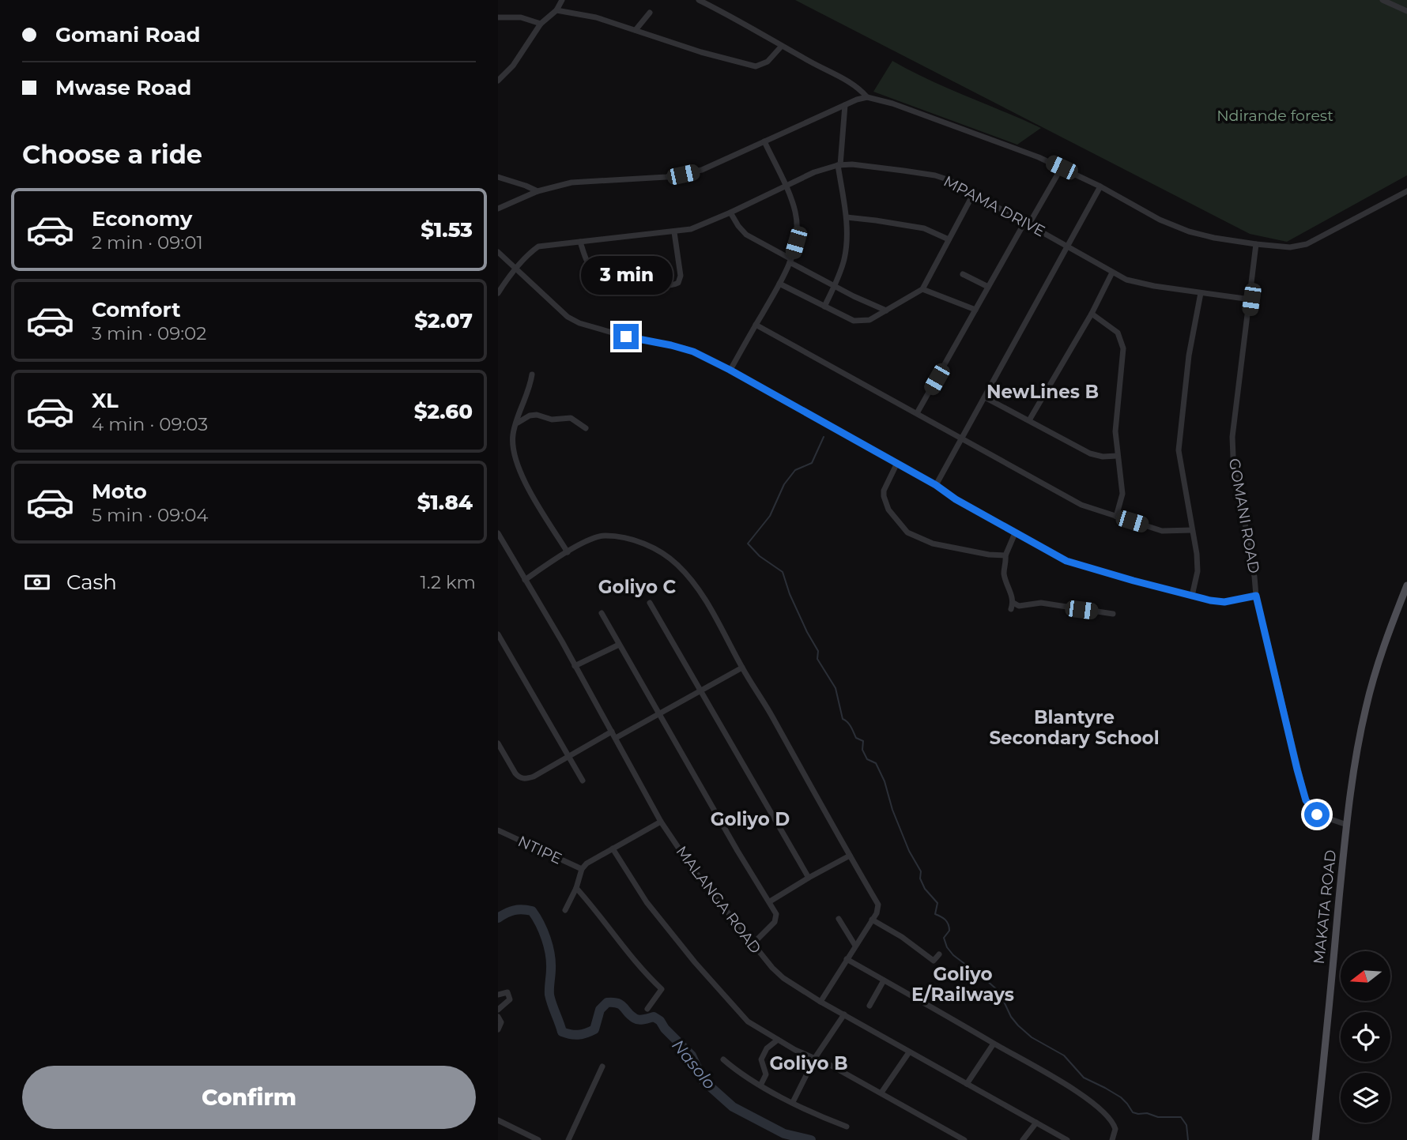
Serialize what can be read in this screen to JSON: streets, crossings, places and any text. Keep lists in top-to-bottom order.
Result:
{
  "streets": {
    "main road": ["MAKATA ROAD"],
    "street": [
      "MPAMA DRIVE",
      "GOMANI ROAD",
      "NTIPE",
      "MALANGA ROAD"
    ]
  },
  "crossings": [
    ["MPAMA DRIVE", "GOMANI ROAD"],
    ["GOMANI ROAD", "MAKATA ROAD"]
  ],
  "districts": [
    "NewLines B",
    "Goliyo C",
    "Blantyre Secondary School",
    "Goliyo D",
    "Goliyo E/Railways",
    "Goliyo B"
  ],
  "water": ["Nasolo"],
  "parks": ["Ndirande forest"],
  "north": "left",
  "page": {
    "banner": ["Gomani Road", "Mwase Road"],
    "heading": "Choose a ride",
    "list": [
      {
        "name": "Economy",
        "note": "2 min · 09:01",
        "value": "$1.53"
      },
      {
        "name": "Comfort",
        "note": "3 min · 09:02",
        "value": "$2.07"
      },
      {
        "name": "XL",
        "note": "4 min · 09:03",
        "value": "$2.60"
      },
      {
        "name": "Moto",
        "note": "5 min · 09:04",
        "value": "$1.84"
      }
    ],
    "bubble": "3 min",
    "pay": ["Cash", "1.2 km"],
    "buttons": "Confirm"
  }
}
